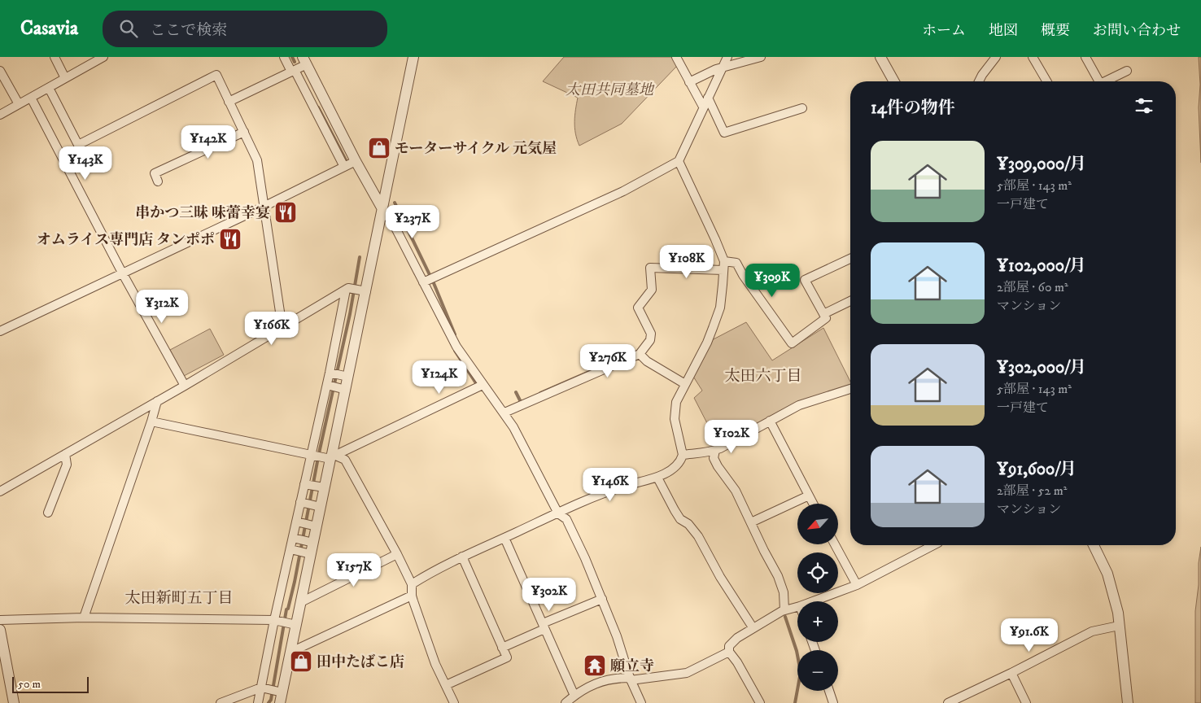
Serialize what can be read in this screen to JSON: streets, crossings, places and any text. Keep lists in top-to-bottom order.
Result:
{
  "districts": ["太田六丁目", "太田新町五丁目"],
  "parks": ["太田共同墓地"],
  "places": {
    "shop": ["モーターサイクル 元気屋", "田中たばこ店"],
    "restaurant": ["串かつ三昧 味蕾幸宴", "オムライス専門店 タンポポ"],
    "temple": ["願立寺"]
  },
  "scale_bar": "50 m",
  "north": "bottom left",
  "page": {
    "header": "Casavia",
    "search": "ここで検索",
    "nav": [
      "ホーム",
      "地図",
      "概要",
      "お問い合わせ"
    ],
    "heading": "14件の物件",
    "price": [
      "¥142K",
      "¥143K",
      "¥237K",
      "¥108K",
      "¥309K",
      "¥312K",
      "¥166K",
      "¥276K",
      "¥124K",
      "¥102K",
      "¥146K",
      "¥157K",
      "¥302K",
      "¥91.6K"
    ],
    "list": [
      {
        "name": "¥309,000/月",
        "note": "5部屋 · 143 m² · 一戸建て"
      },
      {
        "name": "¥102,000/月",
        "note": "2部屋 · 60 m² · マンション"
      },
      {
        "name": "¥302,000/月",
        "note": "5部屋 · 143 m² · 一戸建て"
      },
      {
        "name": "¥91,600/月",
        "note": "2部屋 · 52 m² · マンション"
      }
    ],
    "map_buttons": ["+", "−"],
    "scale": "50 m"
  }
}
